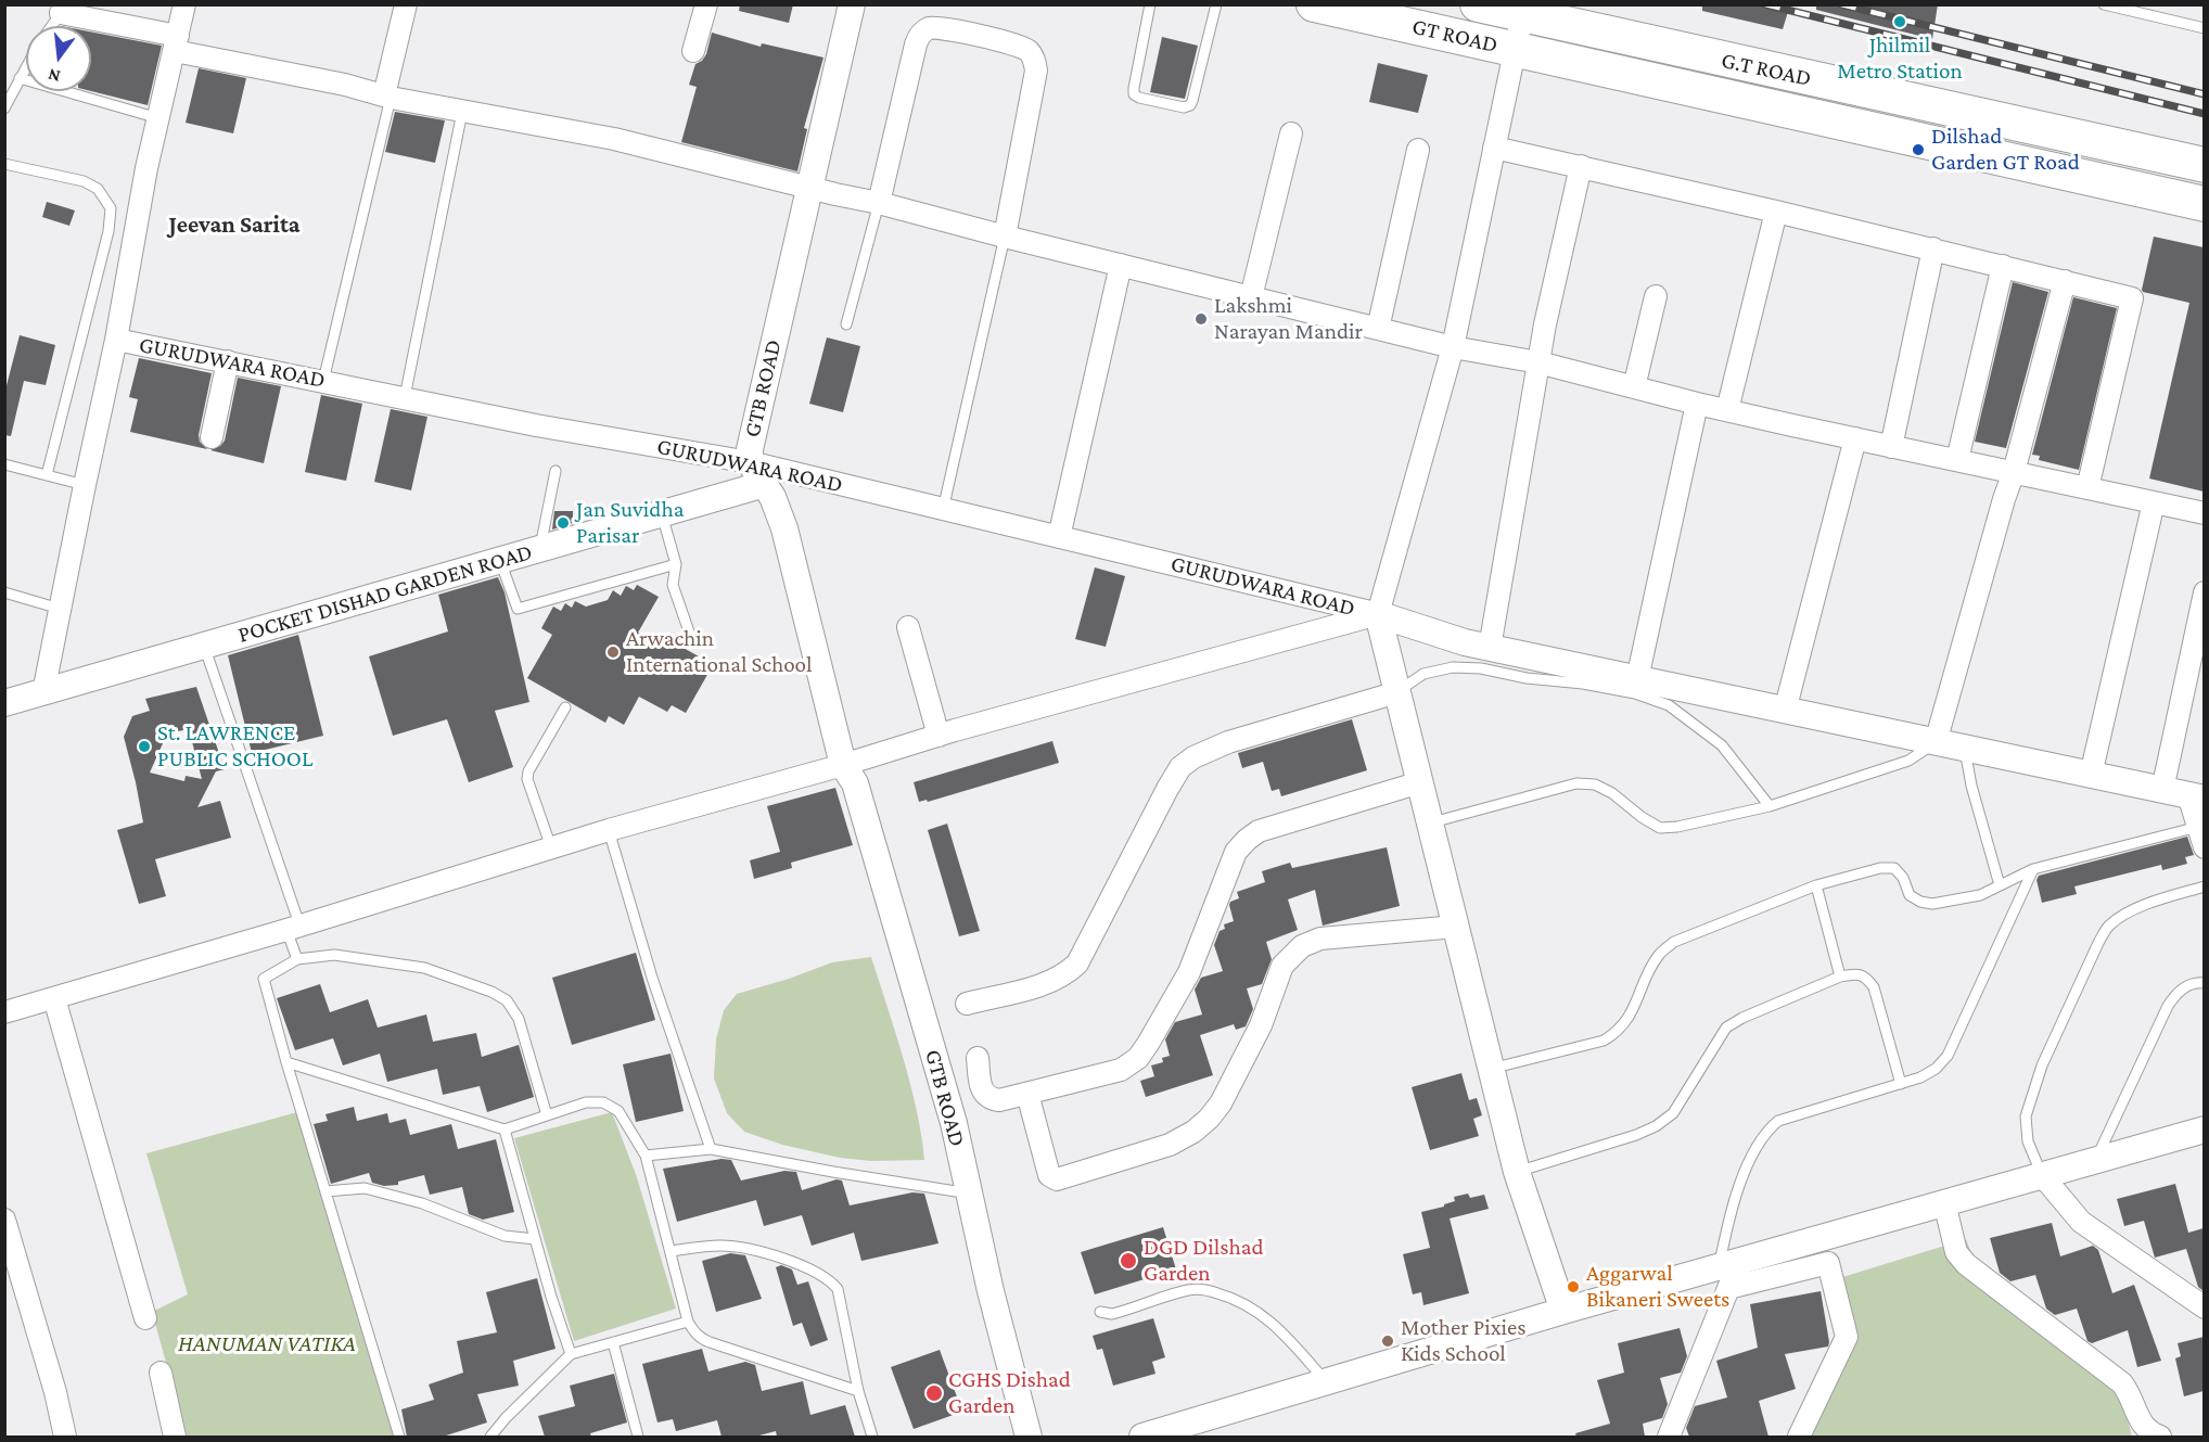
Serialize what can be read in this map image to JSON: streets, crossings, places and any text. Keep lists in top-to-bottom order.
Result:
{
  "streets": {
    "highway": ["GT ROAD", "G.T ROAD"],
    "street": ["GURUDWARA ROAD", "GTB ROAD", "POCKET DISHAD GARDEN ROAD"]
  },
  "crossings": [
    ["GT ROAD", "G.T ROAD"],
    ["GURUDWARA ROAD", "GTB ROAD"],
    ["GTB ROAD", "POCKET DISHAD GARDEN ROAD"]
  ],
  "districts": ["Jeevan Sarita"],
  "parks": ["HANUMAN VATIKA"],
  "places": [
    "Jhilmil Metro Station",
    "Dilshad Garden GT Road",
    "Lakshmi Narayan Mandir",
    "Jan Suvidha Parisar",
    "Arwachin International School",
    "St. LAWRENCE PUBLIC SCHOOL",
    "DGD Dilshad Garden",
    "Aggarwal Bikaneri Sweets",
    "Mother Pixies Kids School",
    "CGHS Dishad Garden"
  ],
  "north": "bottom"
}
